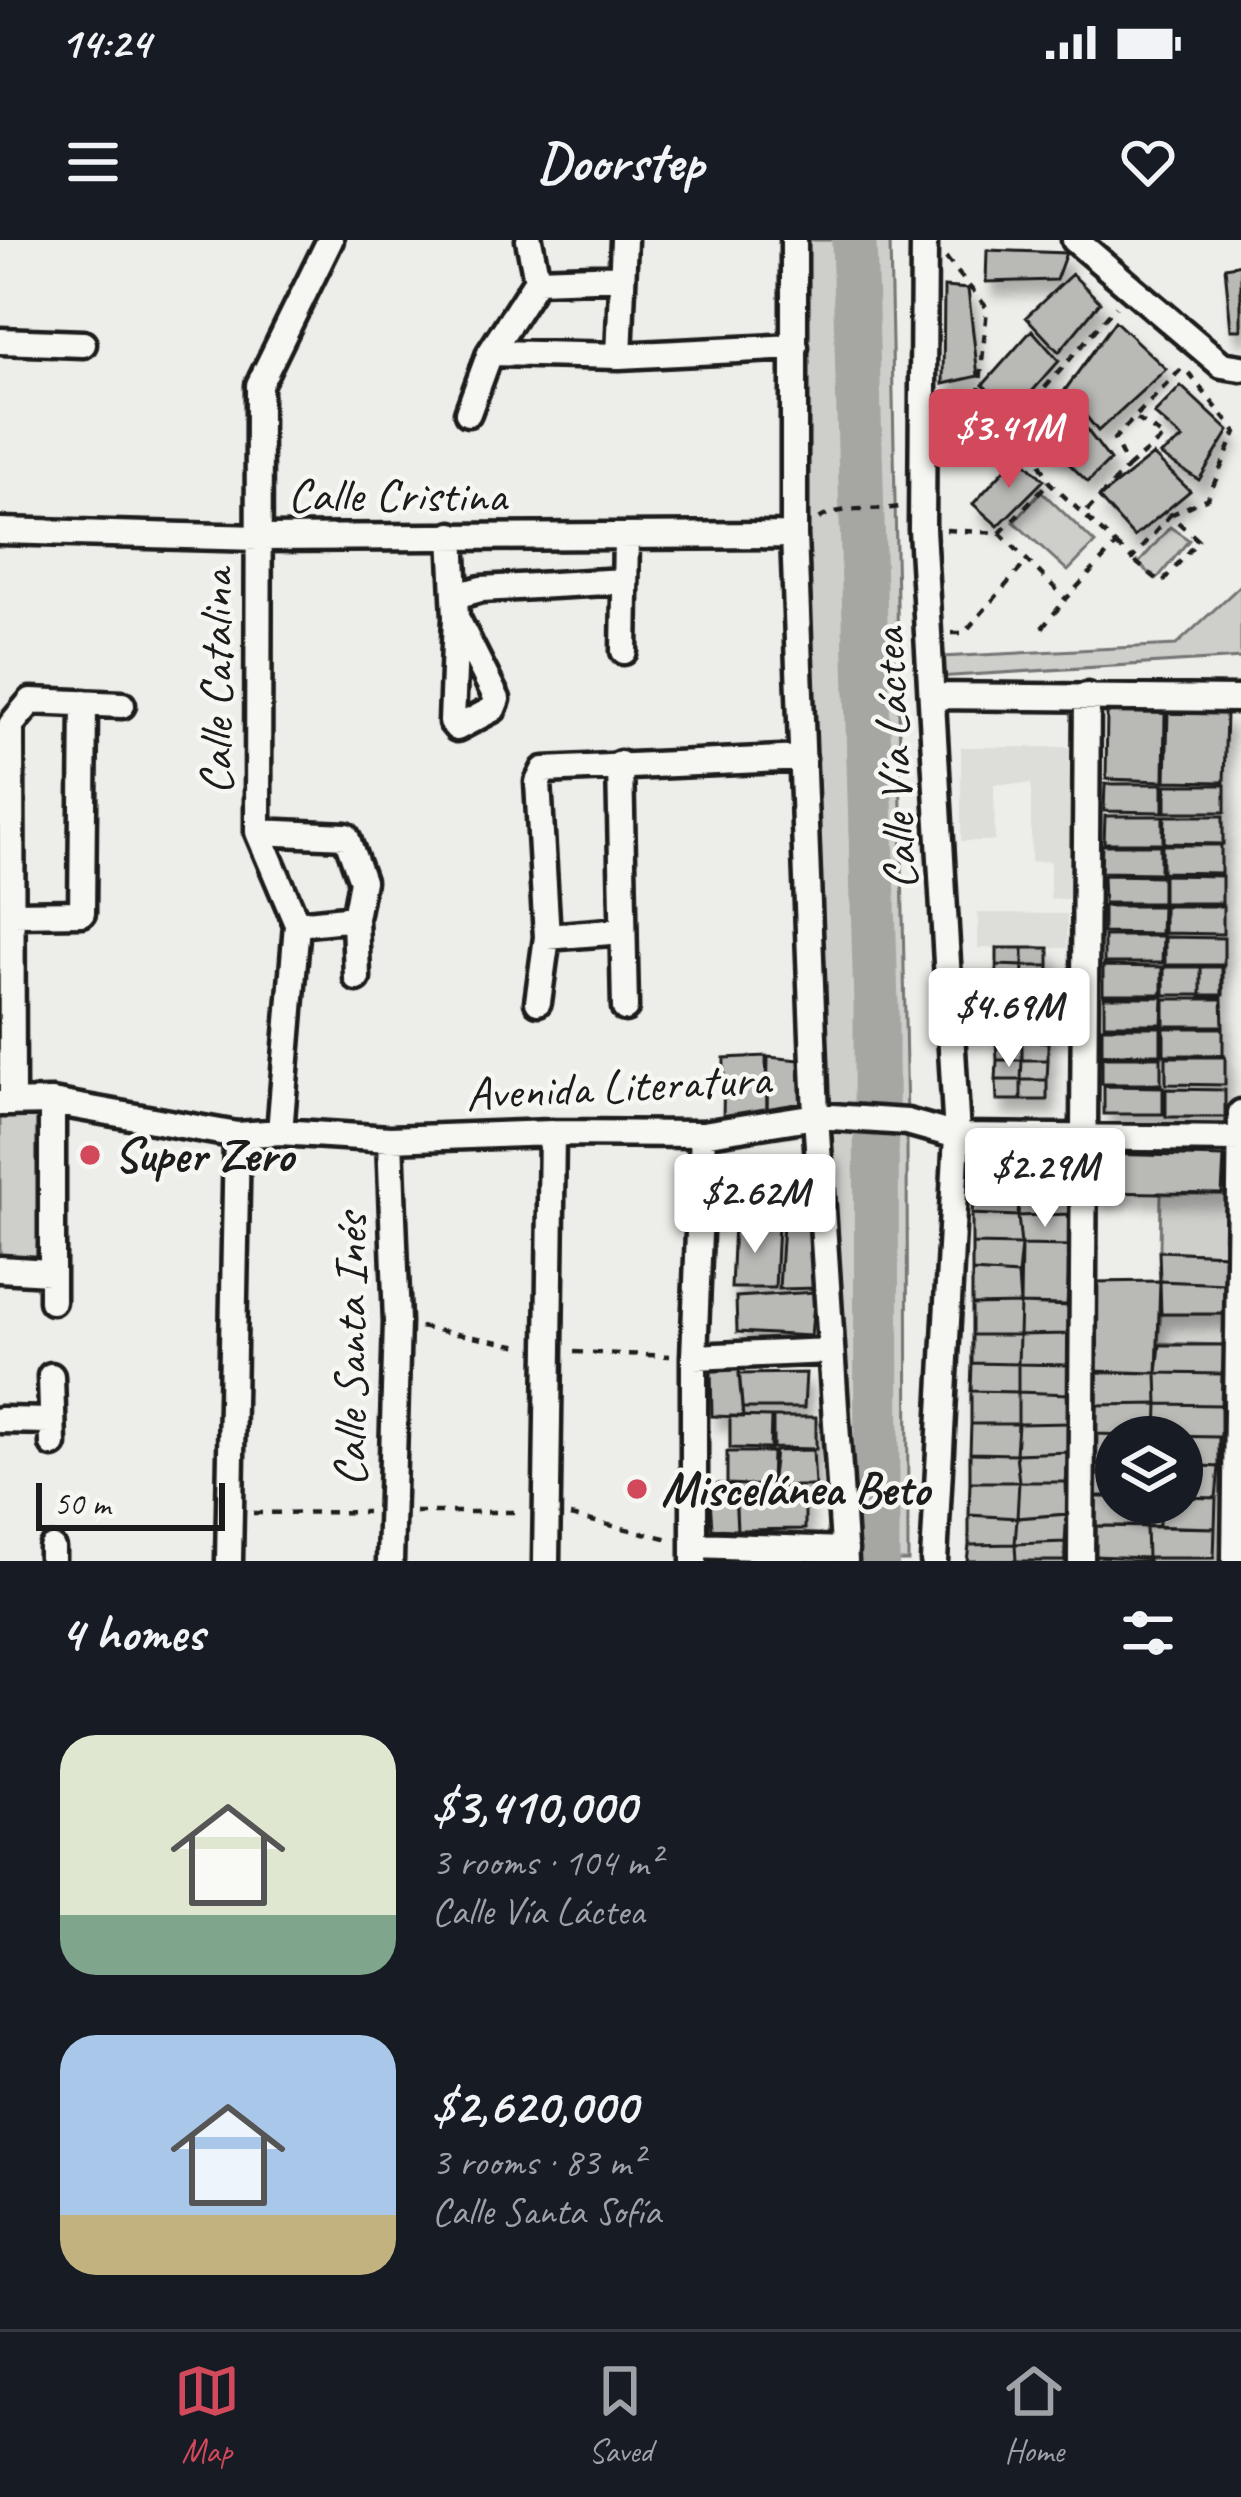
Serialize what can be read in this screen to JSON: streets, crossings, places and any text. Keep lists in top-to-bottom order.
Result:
{
  "streets": {
    "street": [
      "Calle Cristina",
      "Calle Catalina",
      "Calle Vía Láctea",
      "Avenida Literatura",
      "Calle Santa Inés"
    ]
  },
  "crossings": [
    ["Calle Cristina", "Calle Catalina"],
    ["Calle Cristina", "Calle Vía Láctea"],
    ["Calle Catalina", "Avenida Literatura"],
    ["Calle Vía Láctea", "Avenida Literatura"],
    ["Avenida Literatura", "Calle Santa Inés"]
  ],
  "places": ["Super Zero", "Miscelánea Beto"],
  "scale_bar": "50 m",
  "page": {
    "status": "14:24",
    "header": "Doorstep",
    "price": [
      "$3.41M",
      "$4.69M",
      "$2.29M",
      "$2.62M"
    ],
    "scale": "50 m",
    "heading": "4 homes",
    "list": [
      {
        "name": "$3,410,000",
        "note": "3 rooms · 104 m² · Calle Vía Láctea"
      },
      {
        "name": "$2,620,000",
        "note": "3 rooms · 83 m² · Calle Santa Sofía"
      }
    ],
    "tabs": ["Map", "Saved", "Home"]
  }
}
